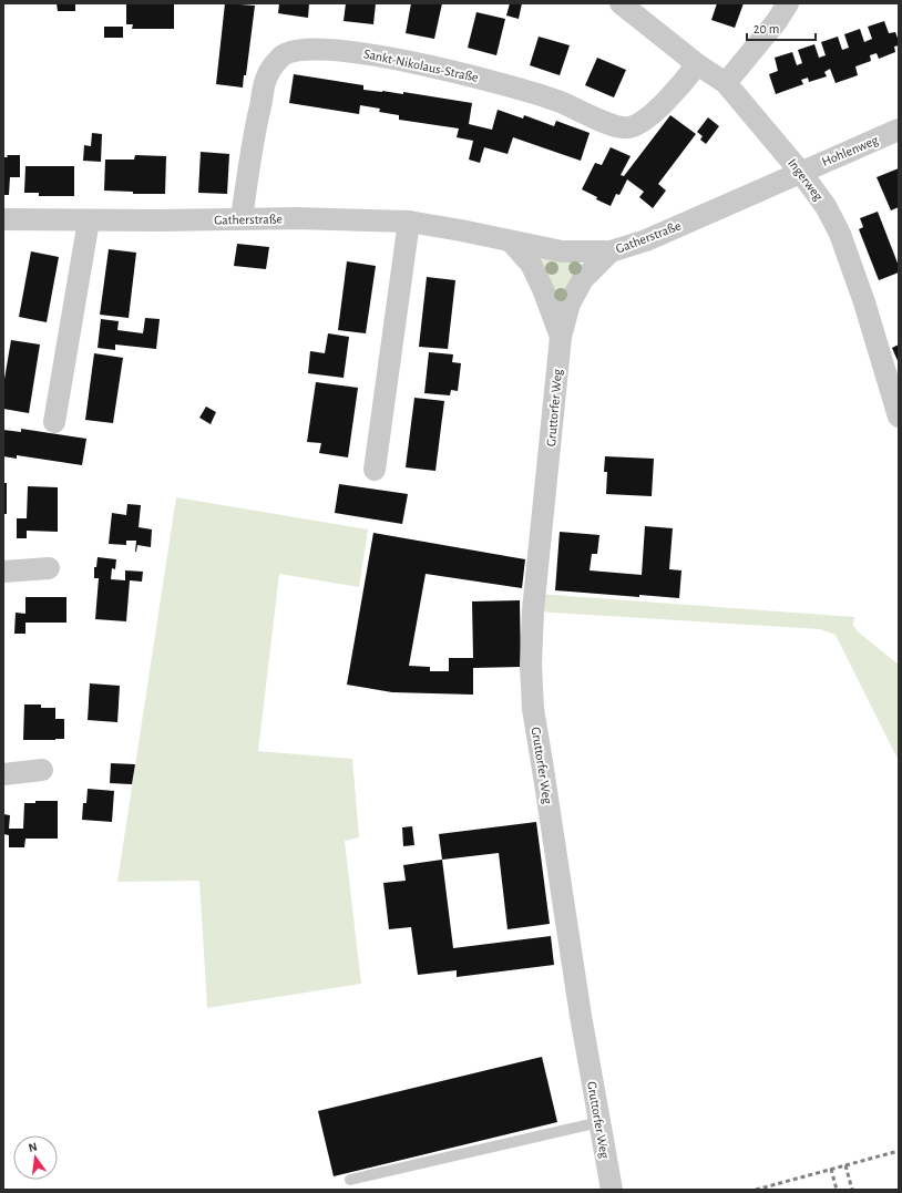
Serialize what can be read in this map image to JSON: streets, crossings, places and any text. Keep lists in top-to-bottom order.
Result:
{
  "streets": {
    "street": [
      "Sankt-Nikolaus-Straße",
      "Hohlenweg",
      "Ingerweg",
      "Gatherstraße",
      "Gruttorfer Weg"
    ]
  },
  "crossings": [
    ["Sankt-Nikolaus-Straße", "Ingerweg"],
    ["Sankt-Nikolaus-Straße", "Gatherstraße"],
    ["Hohlenweg", "Ingerweg"],
    ["Hohlenweg", "Gatherstraße"],
    ["Ingerweg", "Gatherstraße"],
    ["Gatherstraße", "Gruttorfer Weg"]
  ],
  "scale_bar": "20 m",
  "north": "top"
}
